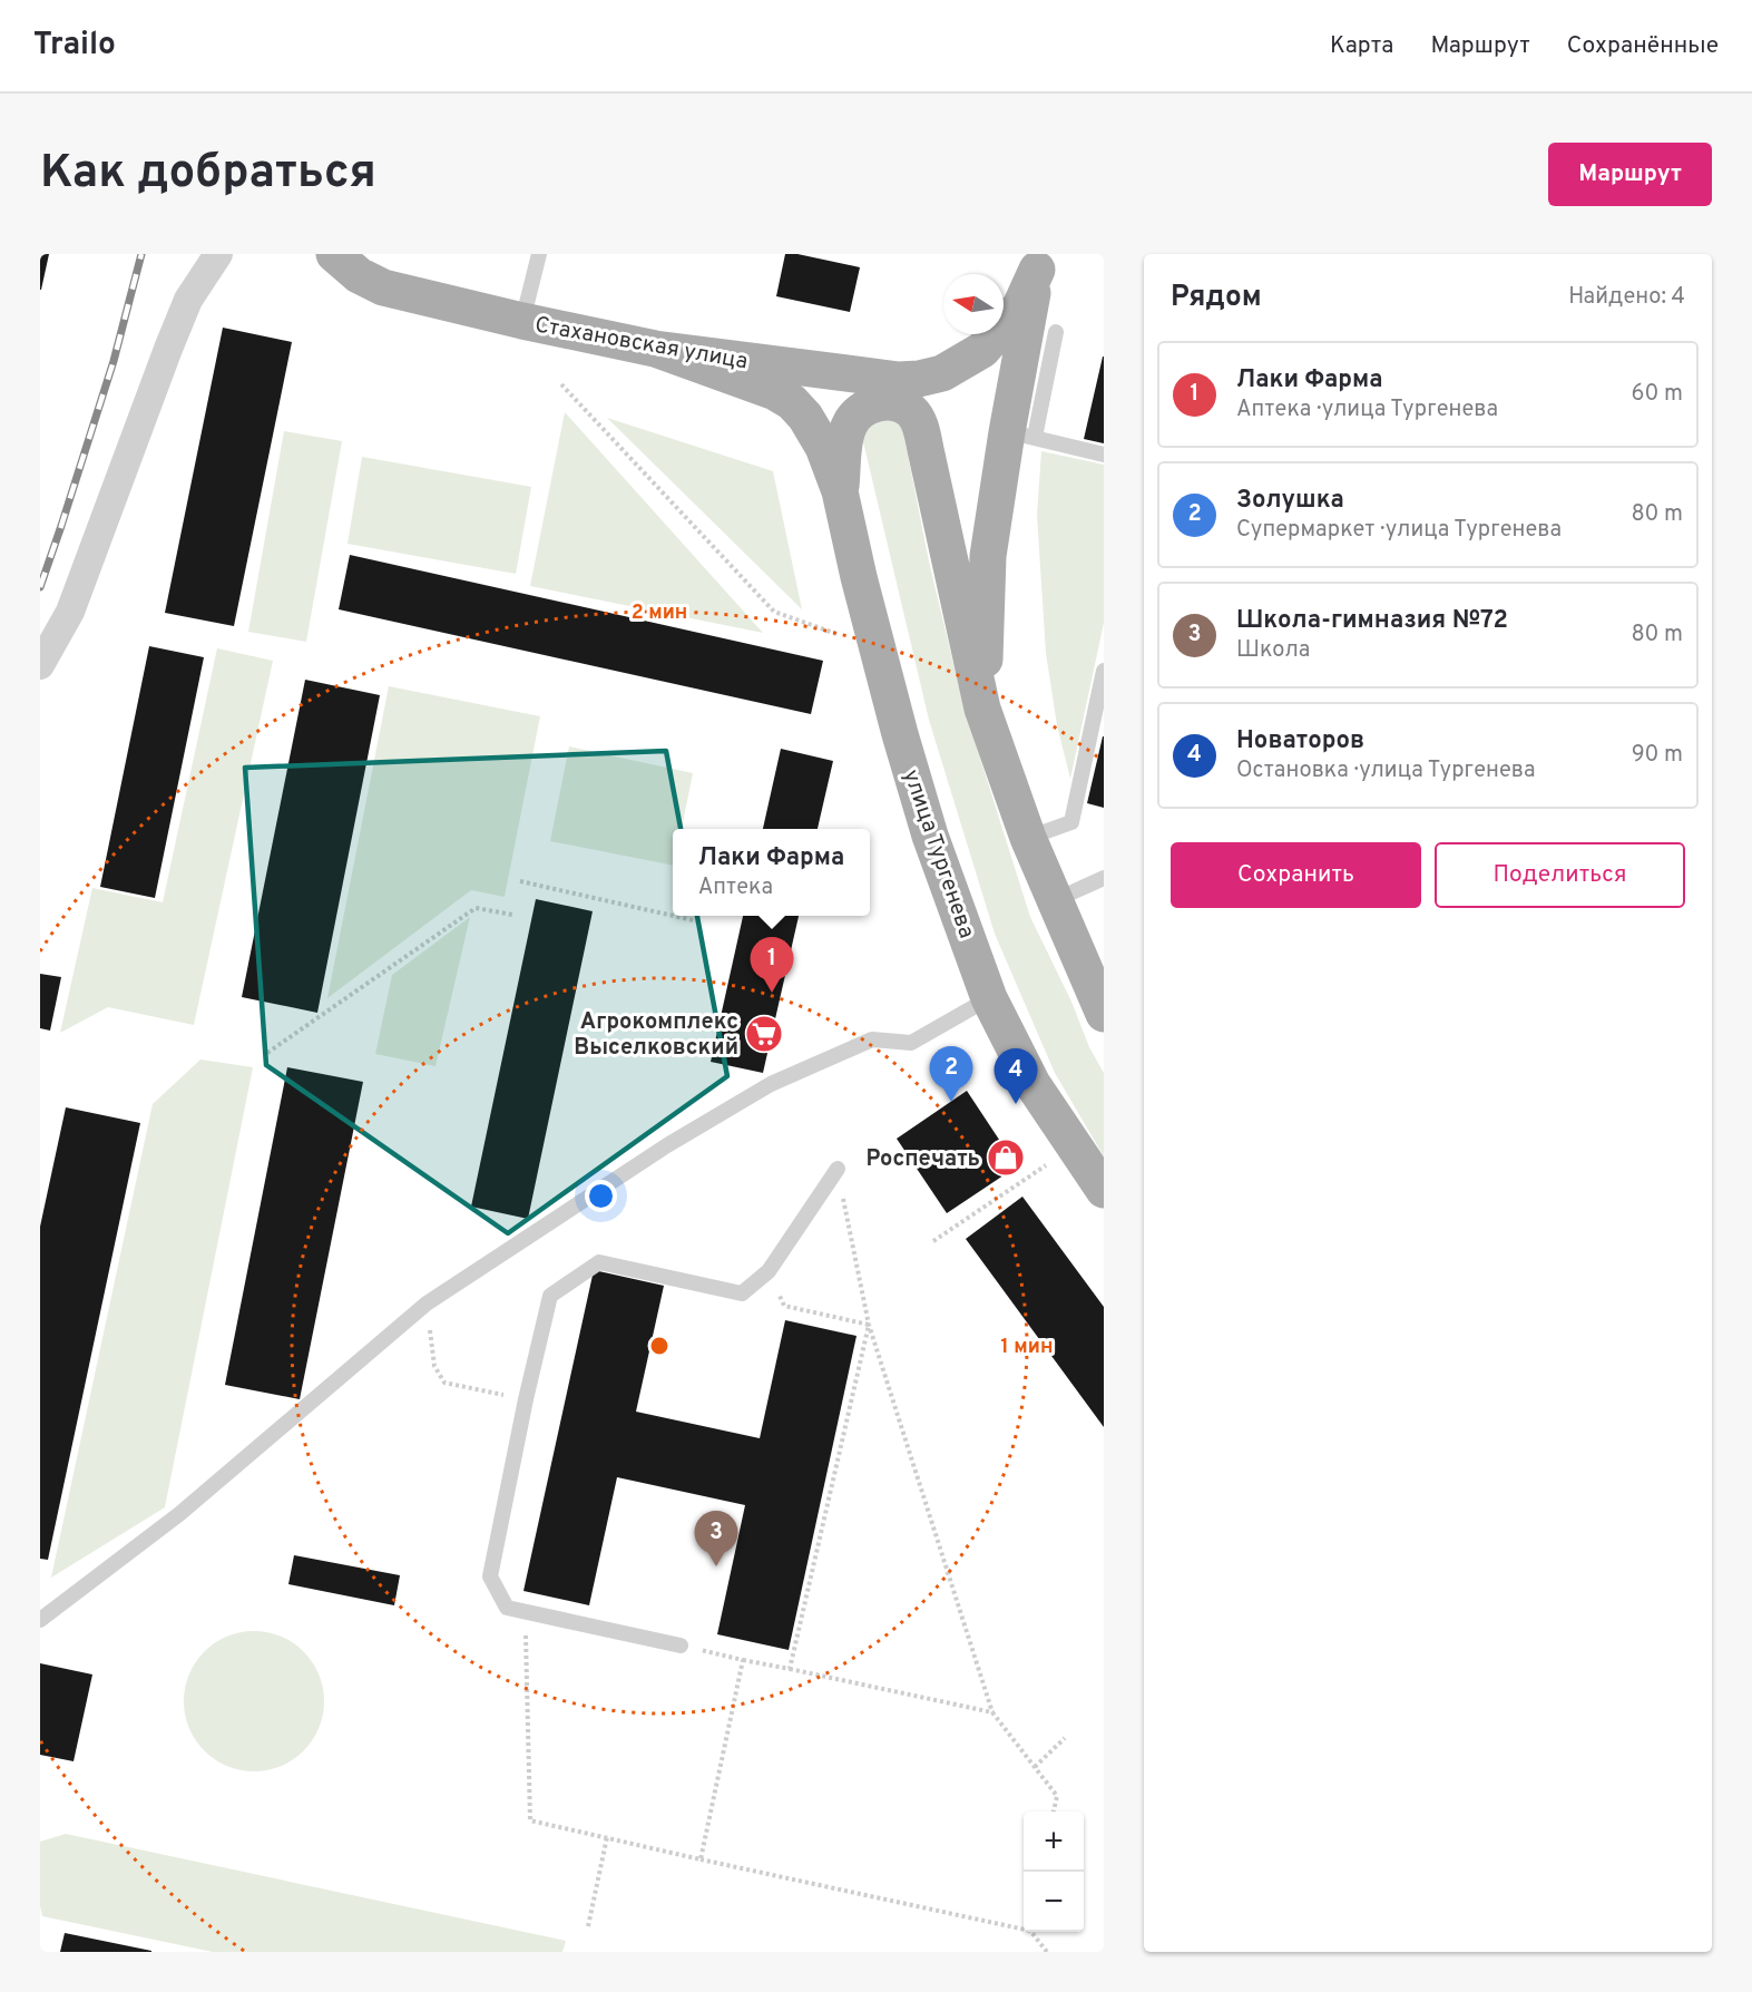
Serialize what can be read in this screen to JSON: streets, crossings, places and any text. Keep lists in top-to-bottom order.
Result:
{
  "streets": {
    "main road": ["Стахановская улица", "улица Тургенева"]
  },
  "places": {
    "supermarket": ["Агрокомплекс Выселковский"],
    "shop": ["Роспечать"]
  },
  "north": "left",
  "page": {
    "header": "Trailo",
    "nav": ["Карта", "Маршрут", "Сохранённые"],
    "buttons": [
      "Маршрут",
      ["Сохранить", "Поделиться"]
    ],
    "title": "Как добраться",
    "heading": ["Рядом", "Найдено: 4"],
    "list": [
      {
        "mark": "1",
        "name": "Лаки Фарма",
        "note": "Аптека · улица Тургенева",
        "value": "60 m"
      },
      {
        "mark": "2",
        "name": "Золушка",
        "note": "Супермаркет · улица Тургенева",
        "value": "80 m"
      },
      {
        "mark": "3",
        "name": "Школа-гимназия №72",
        "note": "Школа",
        "value": "80 m"
      },
      {
        "mark": "4",
        "name": "Новаторов",
        "note": "Остановка · улица Тургенева",
        "value": "90 m"
      }
    ],
    "popup": ["Лаки Фарма", "Аптека"],
    "pins": [
      "1",
      "2",
      "4",
      "3"
    ],
    "map_buttons": ["+", "−"]
  },
  "rings": ["2 мин", "1 мин"]
}
